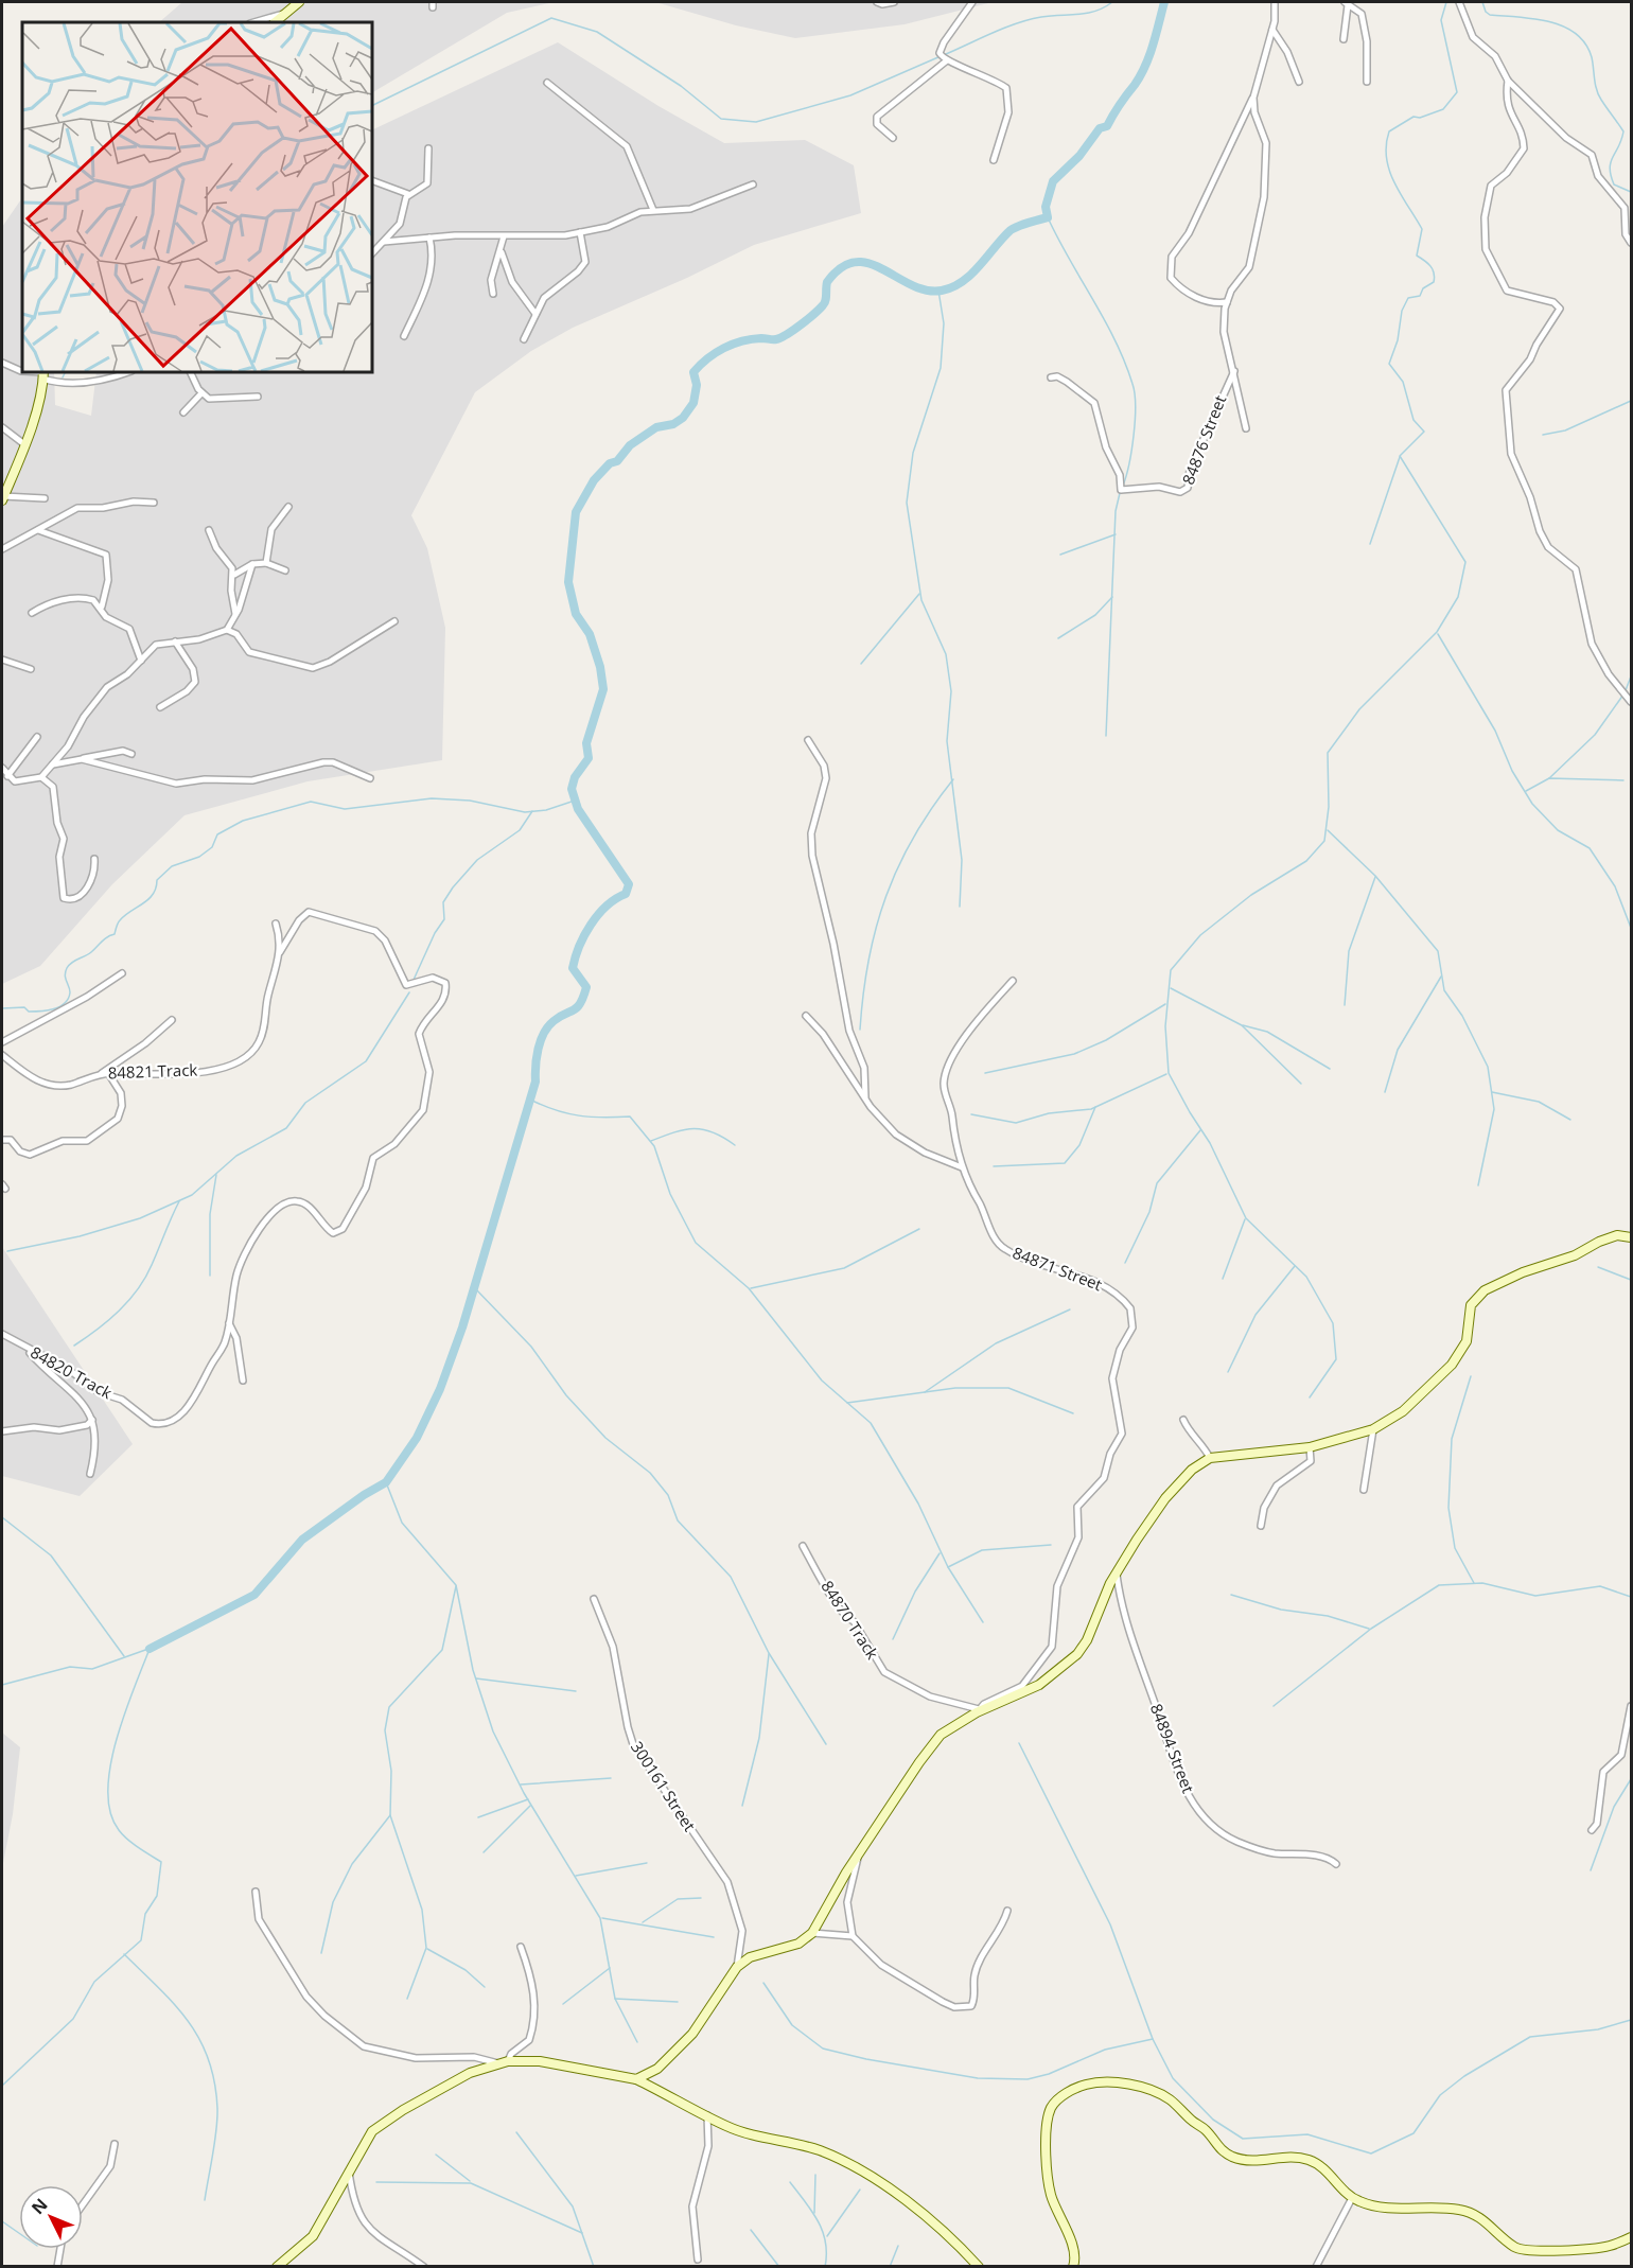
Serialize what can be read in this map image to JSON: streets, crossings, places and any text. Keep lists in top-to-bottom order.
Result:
{
  "streets": {
    "street": [
      "84876 Street",
      "84821 Track",
      "84871 Street",
      "84820 Track",
      "84870 Track",
      "84894 Street",
      "300161 Street"
    ]
  },
  "crossings": [
    ["84821 Track", "84820 Track"],
    ["84871 Street", "84870 Track"]
  ],
  "north": "top left"
}
